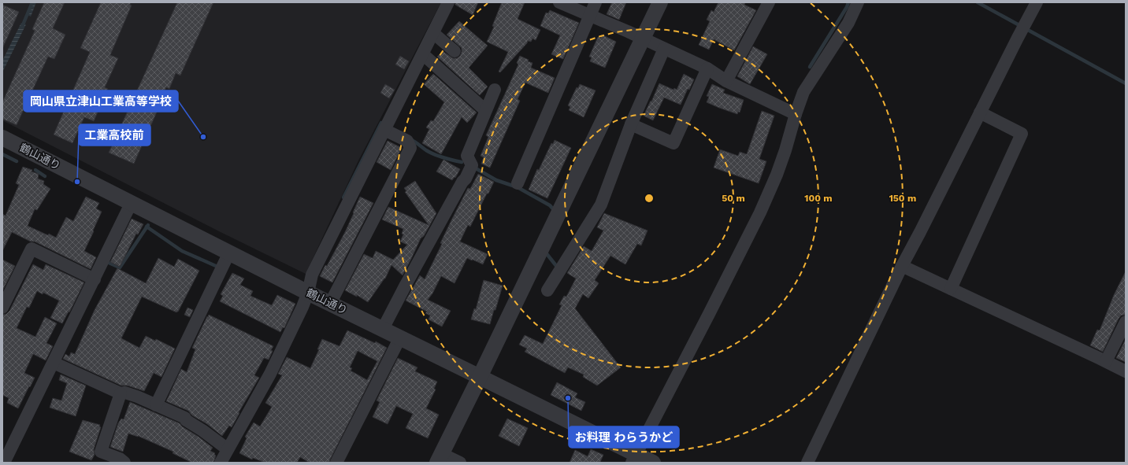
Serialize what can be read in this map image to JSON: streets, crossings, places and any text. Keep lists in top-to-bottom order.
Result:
{
  "streets": {
    "street": ["鶴山通り"]
  },
  "places": ["岡山県立津山工業高等学校", "工業高校前", "お料理 わらうかど"],
  "rings": ["50 m", "100 m", "150 m"]
}
